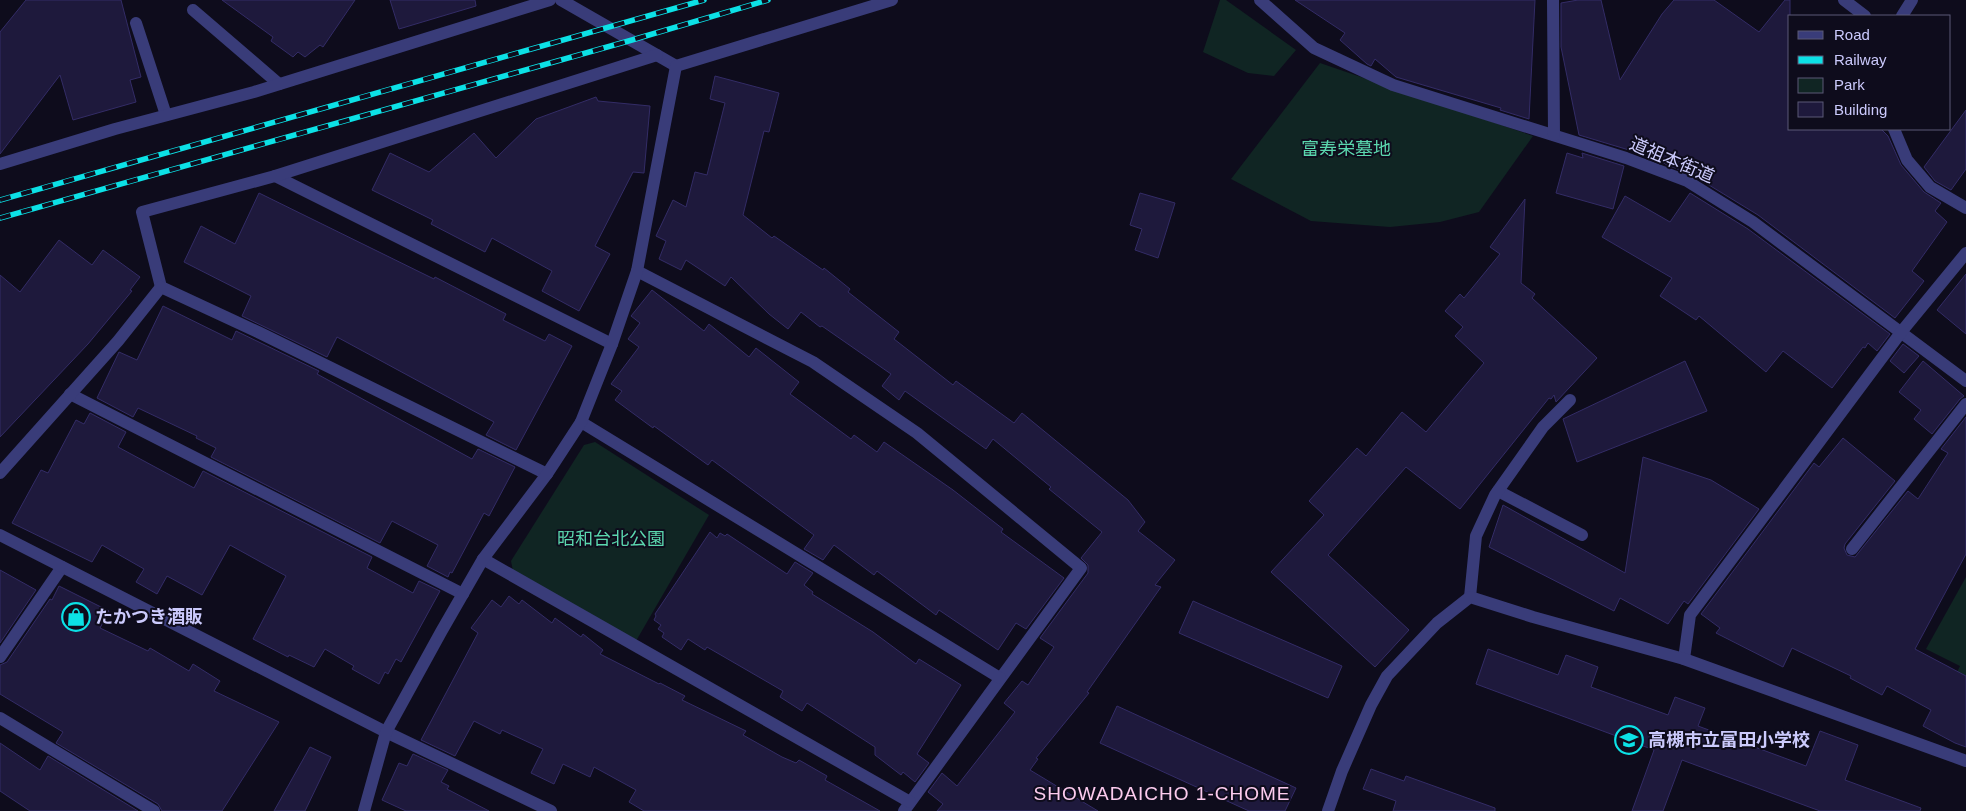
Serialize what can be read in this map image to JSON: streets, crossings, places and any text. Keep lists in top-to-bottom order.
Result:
{
  "streets": {
    "street": ["道祖本街道"]
  },
  "districts": ["SHOWADAICHO 1-CHOME"],
  "parks": ["富寿栄墓地", "昭和台北公園"],
  "places": {
    "shop": ["たかつき酒販"],
    "school or university": ["高槻市立富田小学校"]
  },
  "legend": [
    "Road",
    "Railway",
    "Park",
    "Building"
  ]
}
